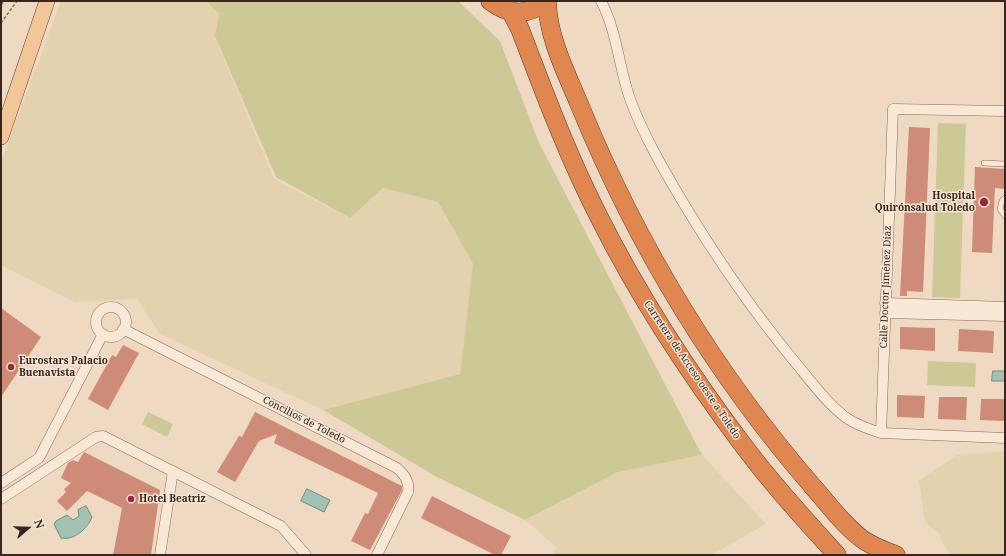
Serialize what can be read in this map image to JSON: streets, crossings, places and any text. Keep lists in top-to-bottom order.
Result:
{
  "streets": {
    "highway": ["Carretera de Acceso oeste a Toledo"],
    "street": ["Calle Doctor Jiménez Díaz", "Concilios de Toledo"]
  },
  "places": ["Hospital Quirónsalud Toledo", "Eurostars Palacio Buenavista", "Hotel Beatriz"],
  "north": "right"
}
